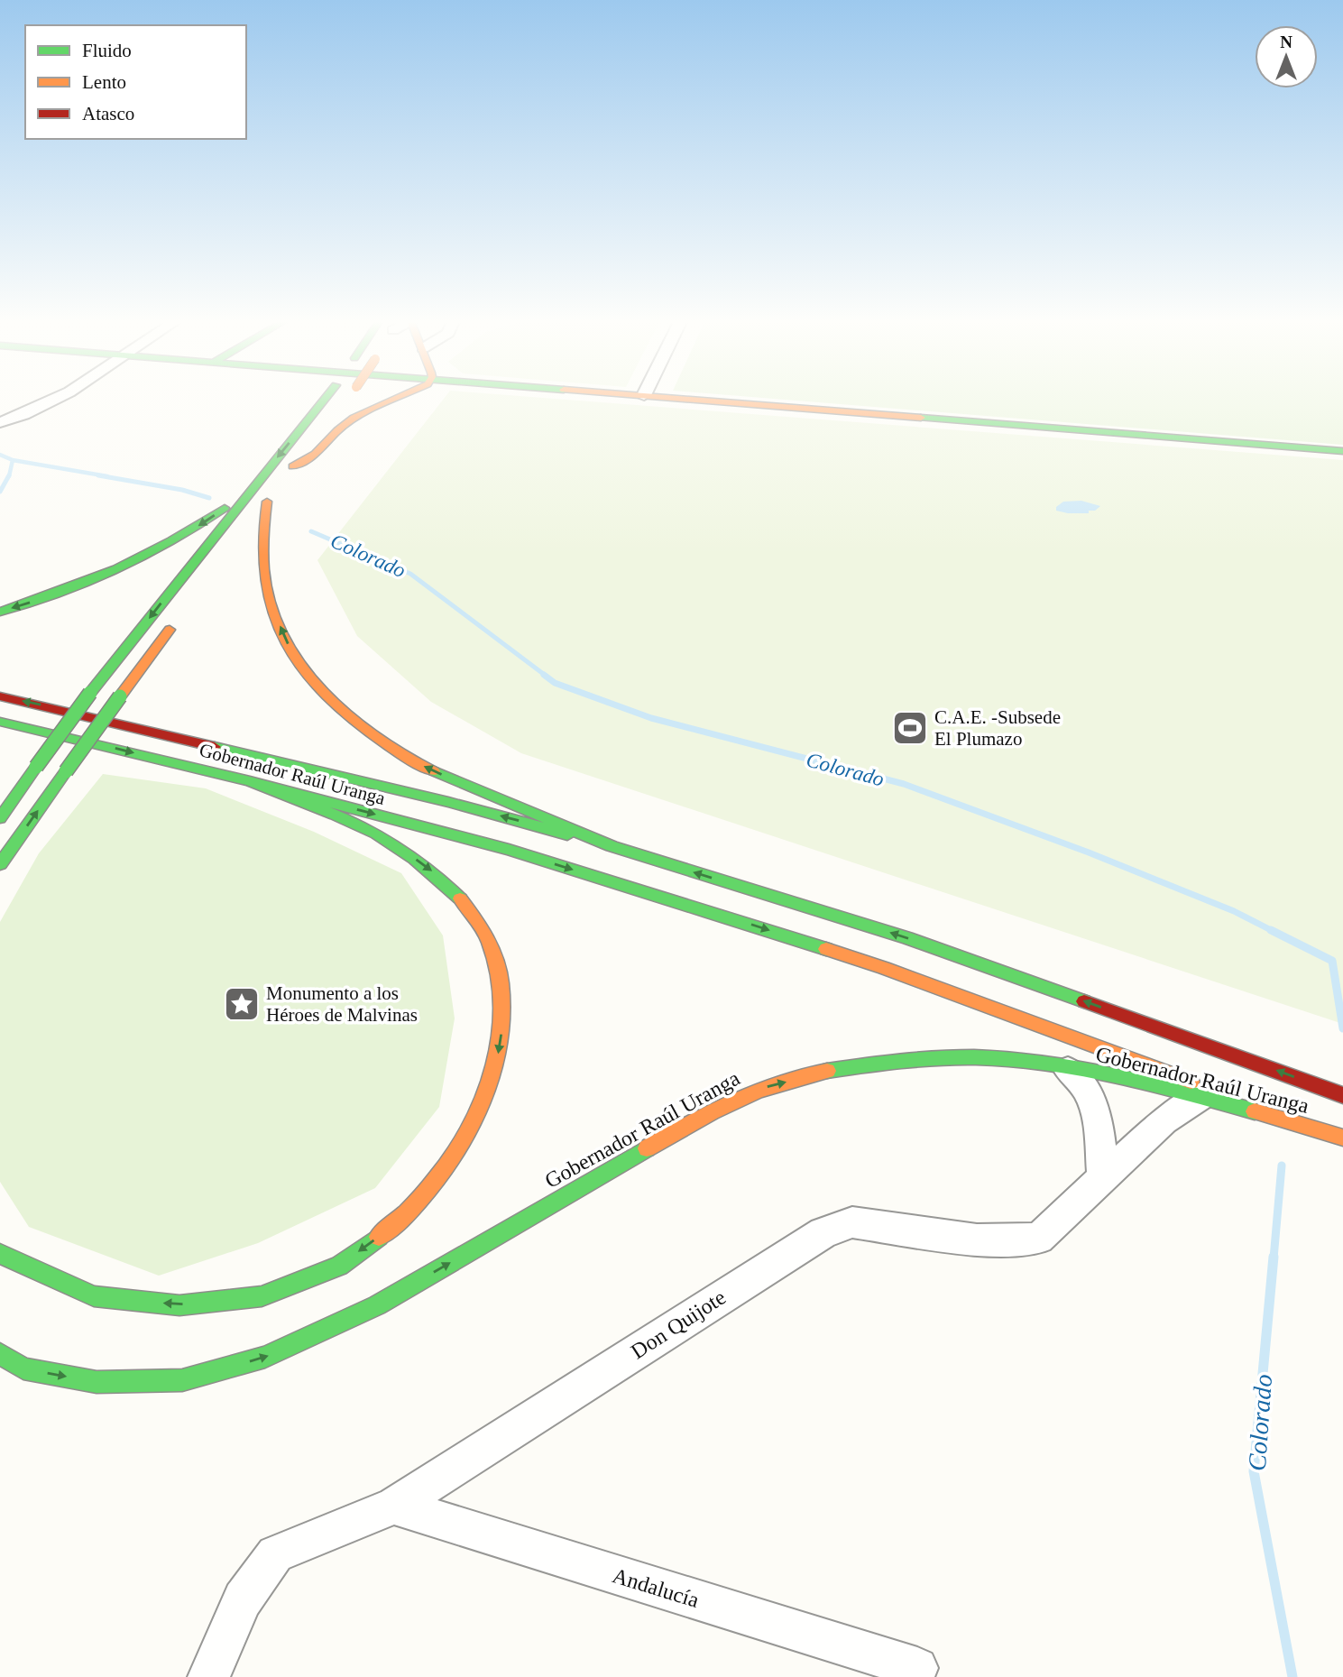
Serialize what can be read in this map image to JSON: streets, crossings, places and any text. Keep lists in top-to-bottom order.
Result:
{
  "streets": {
    "main road": ["Gobernador Raúl Uranga"],
    "street": ["Don Quijote", "Andalucía"]
  },
  "crossings": [
    ["Gobernador Raúl Uranga", "Don Quijote"],
    ["Don Quijote", "Andalucía"]
  ],
  "water": ["Colorado"],
  "places": {
    "sports": ["C.A.E. -Subsede El Plumazo"],
    "place": ["Monumento a los Héroes de Malvinas"]
  },
  "legend": ["Fluido", "Lento", "Atasco"],
  "north": "top"
}
